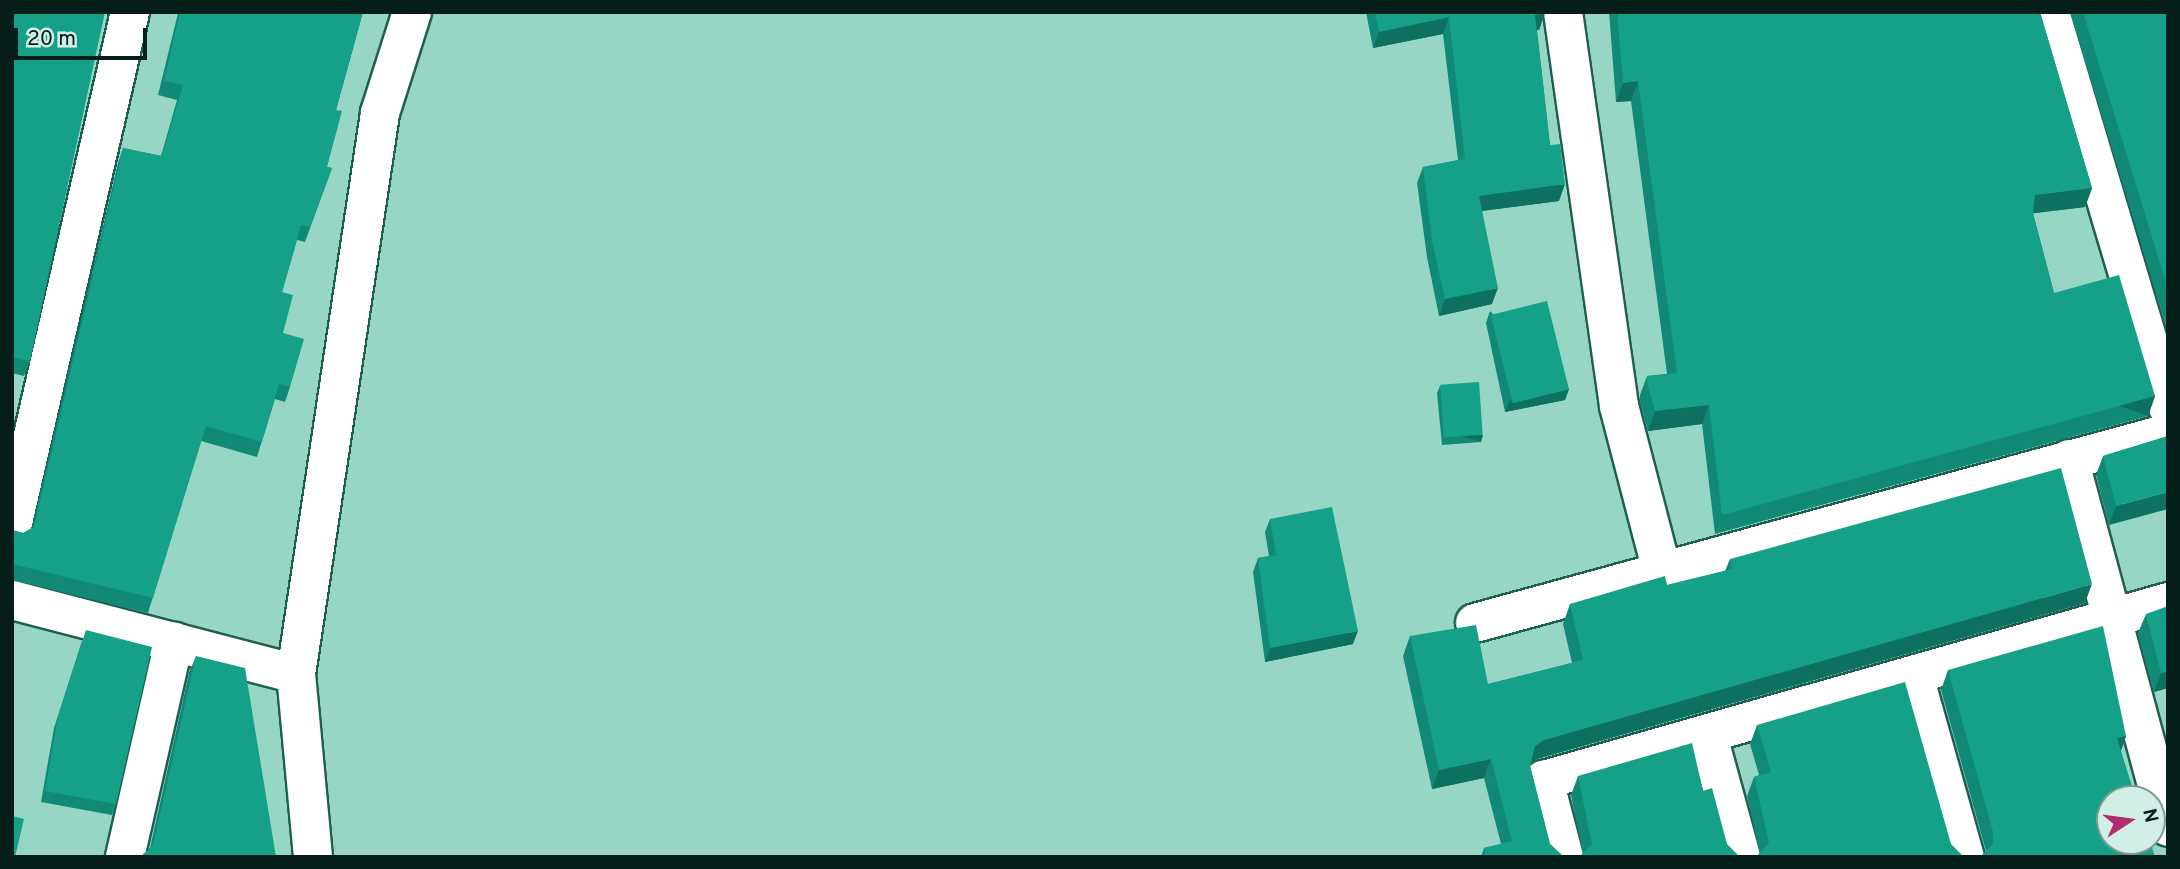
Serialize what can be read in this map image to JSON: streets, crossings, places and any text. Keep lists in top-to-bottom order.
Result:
{
  "scale_bar": "20 m",
  "north": "right"
}
